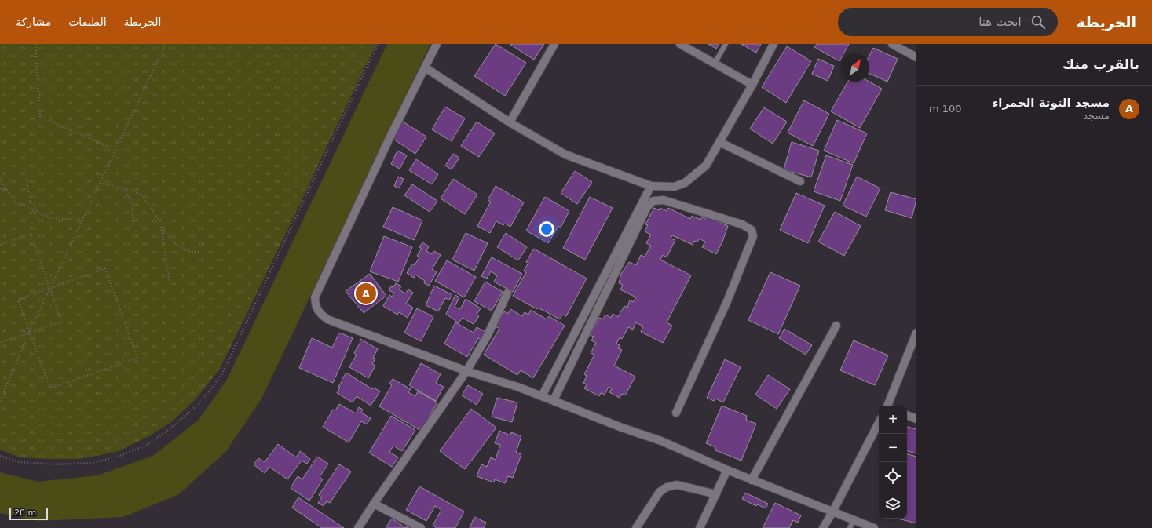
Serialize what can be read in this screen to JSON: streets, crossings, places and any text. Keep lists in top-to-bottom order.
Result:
{
  "scale_bar": "20 m",
  "north": "top right",
  "page": {
    "header": "الخريطة",
    "search": "ابحث هنا",
    "nav": ["الخريطة", "الطبقات", "مشاركة"],
    "heading": "بالقرب منك",
    "list": [
      {
        "mark": "A",
        "name": "مسجد التوتة الحمراء",
        "note": "مسجد",
        "value": "100 m"
      }
    ],
    "pins": "A",
    "map_buttons": ["+", "−"],
    "scale": "20 m"
  }
}
